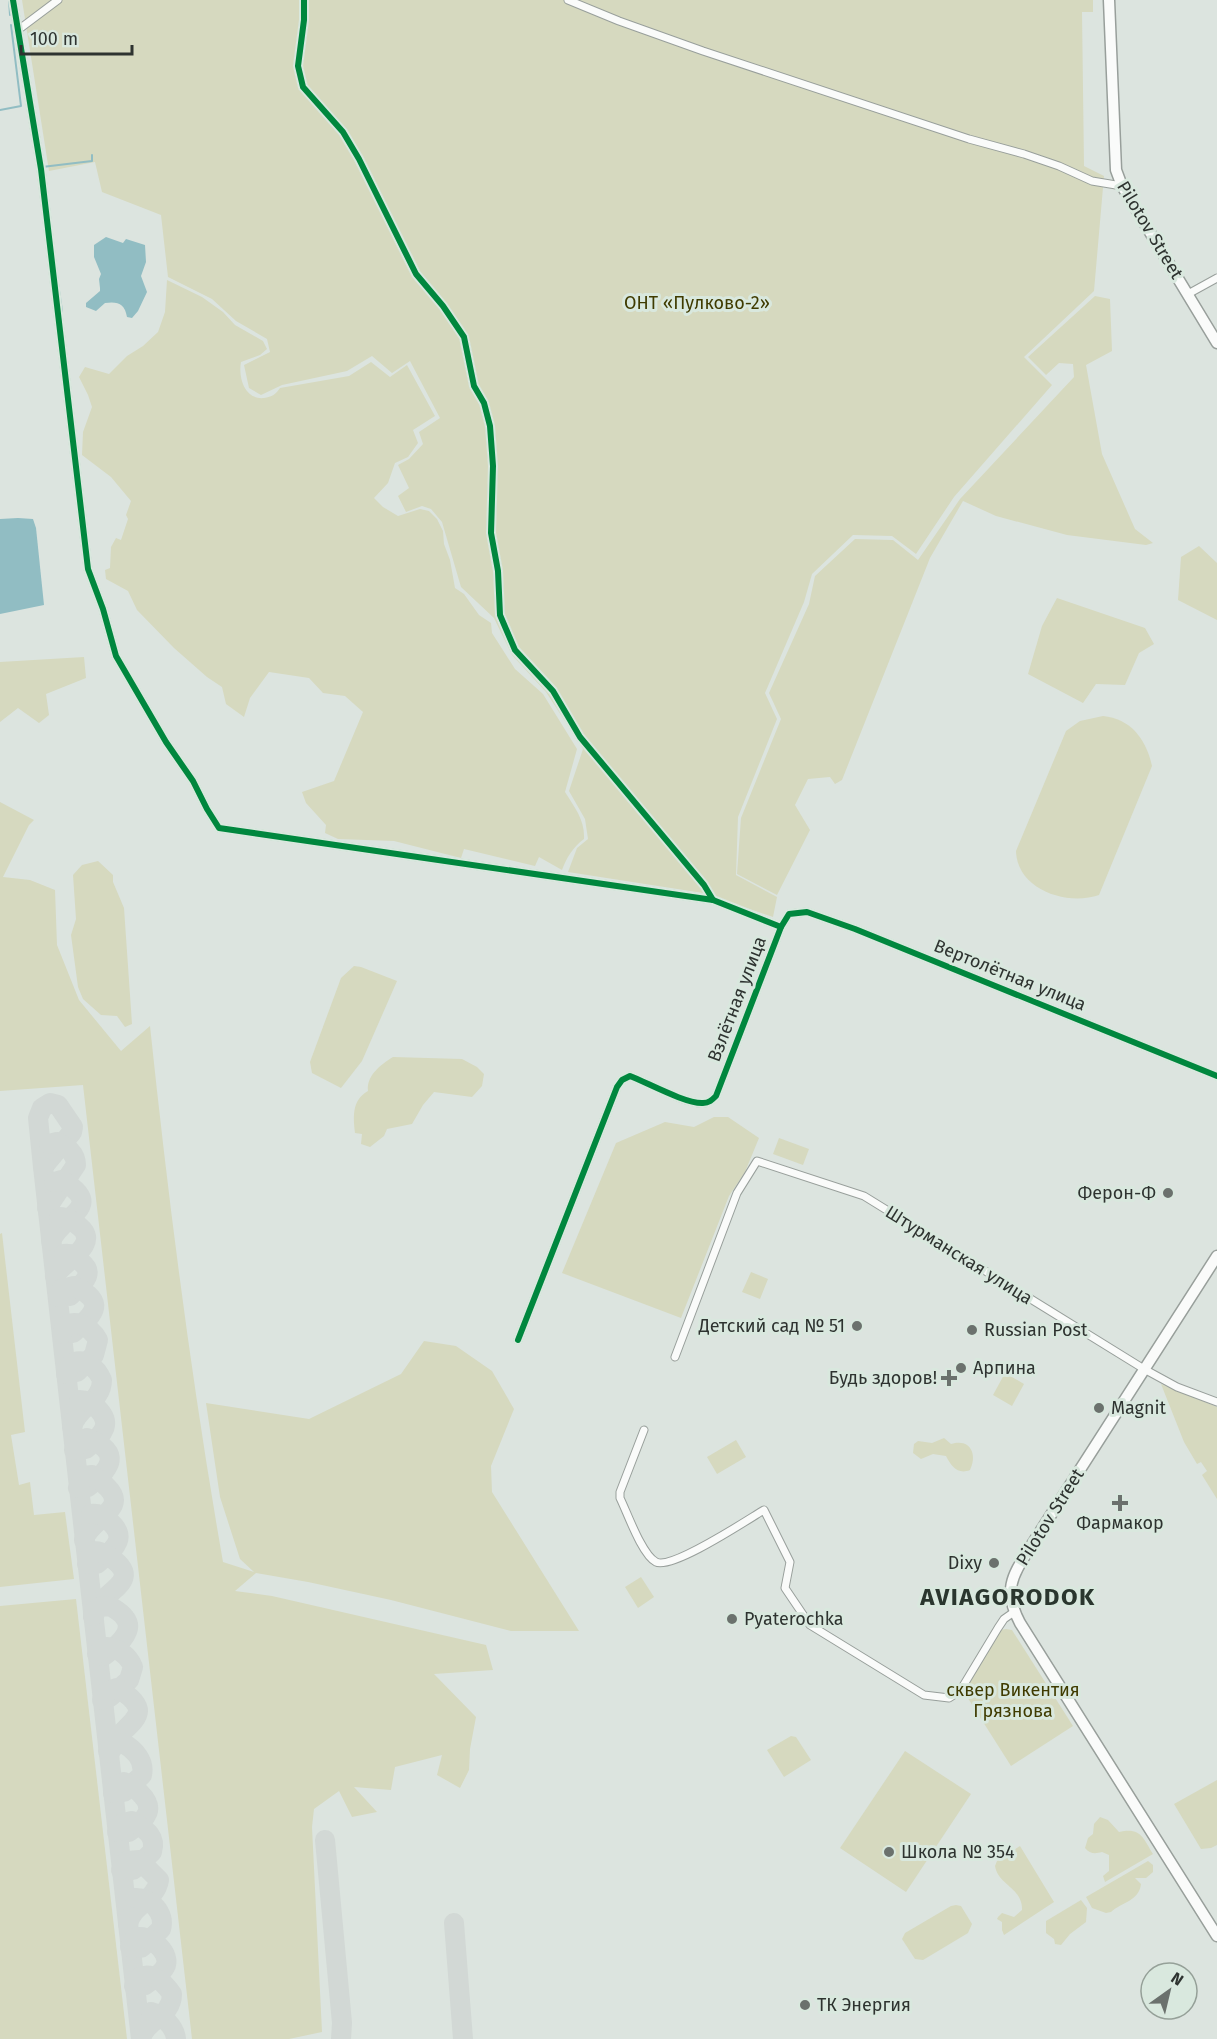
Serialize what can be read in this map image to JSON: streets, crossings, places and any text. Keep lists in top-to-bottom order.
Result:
{
  "streets": {
    "street": [
      "Pilotov Street",
      "Вертолётная улица",
      "Взлётная улица",
      "Штурманская улица"
    ]
  },
  "crossings": [
    ["Pilotov Street", "Штурманская улица"],
    ["Вертолётная улица", "Взлётная улица"]
  ],
  "districts": ["AVIAGORODOK"],
  "parks": ["ОНТ «Пулково-2»", "сквер Викентия Грязнова"],
  "places": {
    "other": [
      "Ферон-Ф",
      "Детский сад № 51",
      "Russian Post",
      "Арпина",
      "Magnit",
      "Dixy",
      "Pyaterochka",
      "Школа № 354",
      "ТК Энергия"
    ],
    "health": ["Будь здоров!", "Фармакор"]
  },
  "scale_bar": "100 m",
  "north": "top right"
}
